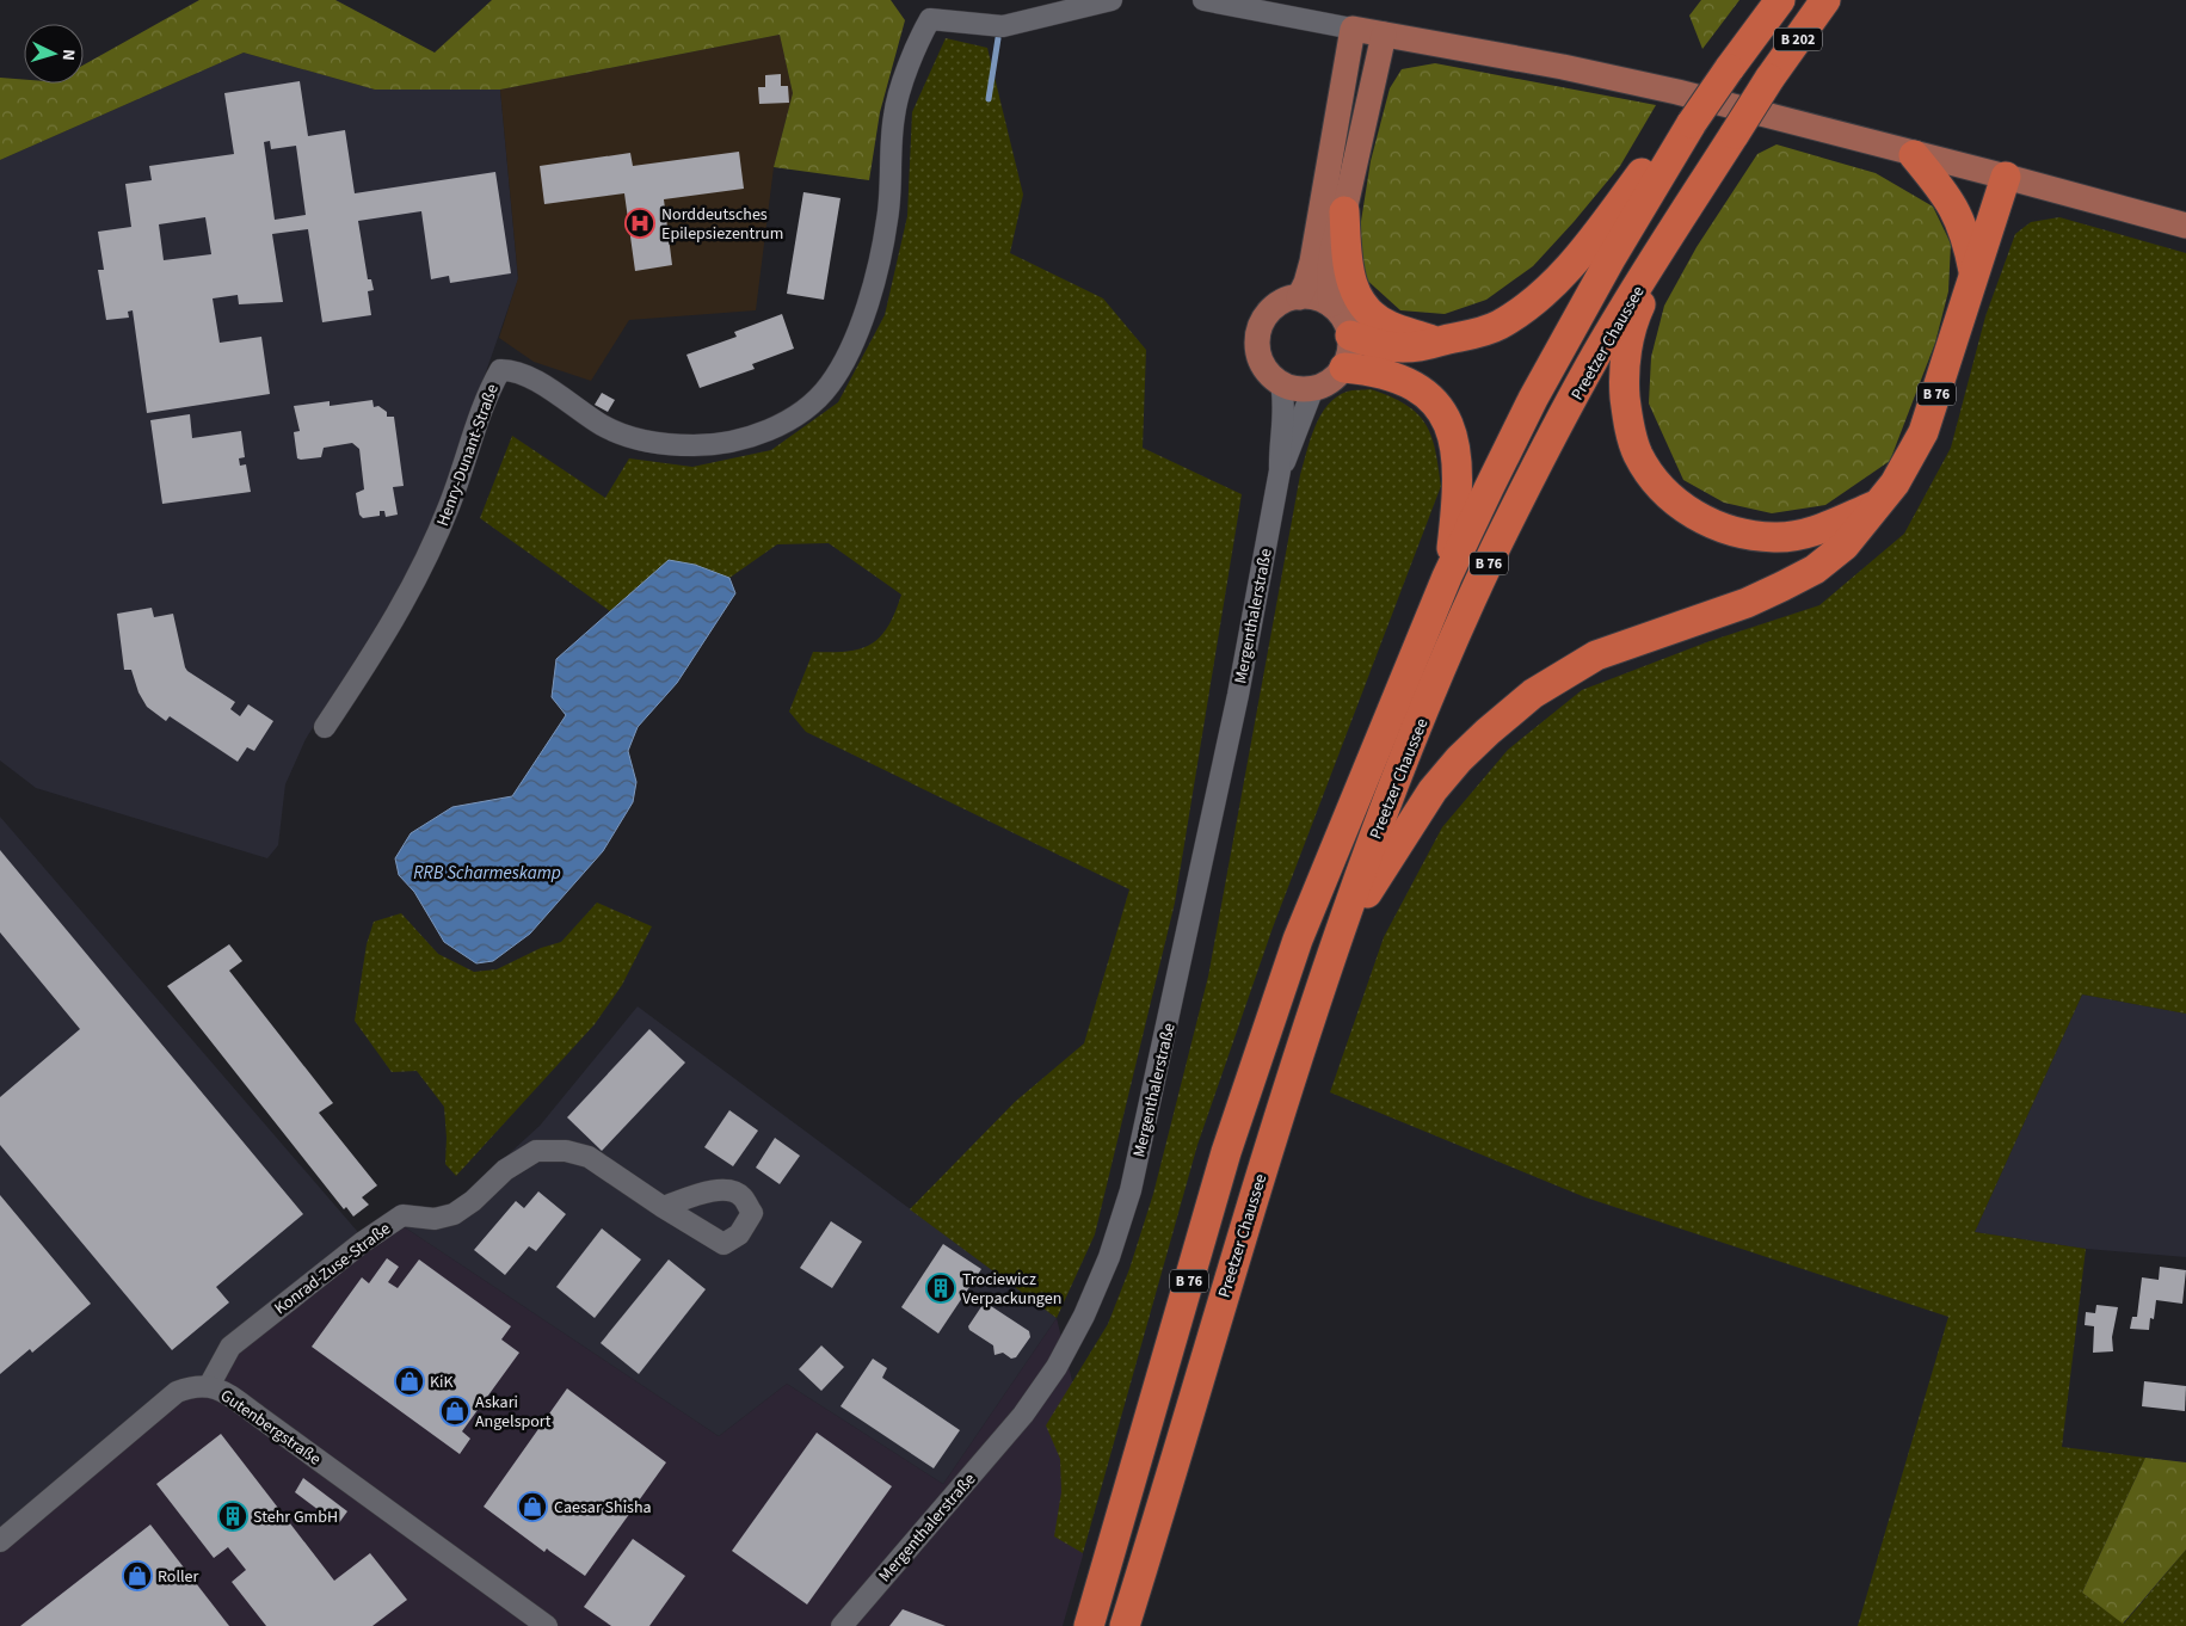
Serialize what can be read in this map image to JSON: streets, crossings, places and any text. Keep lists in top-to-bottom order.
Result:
{
  "streets": {
    "highway": ["B 202", "Preetzer Chaussee", "B 76"],
    "street": [
      "Henry-Dunant-Straße",
      "Mergenthalerstraße",
      "Konrad-Zuse-Straße",
      "Gutenbergstraße"
    ]
  },
  "crossings": [
    ["Preetzer Chaussee", "B 76"],
    ["B 76", "Mergenthalerstraße"],
    ["Konrad-Zuse-Straße", "Gutenbergstraße"]
  ],
  "water": ["RRB Scharmeskamp"],
  "places": {
    "hospital": ["Norddeutsches Epilepsiezentrum"],
    "building": ["Trociewicz Verpackungen", "Stehr GmbH"],
    "shop": [
      "KiK",
      "Askari Angelsport",
      "Caesar Shisha",
      "Roller"
    ]
  },
  "north": "right"
}
